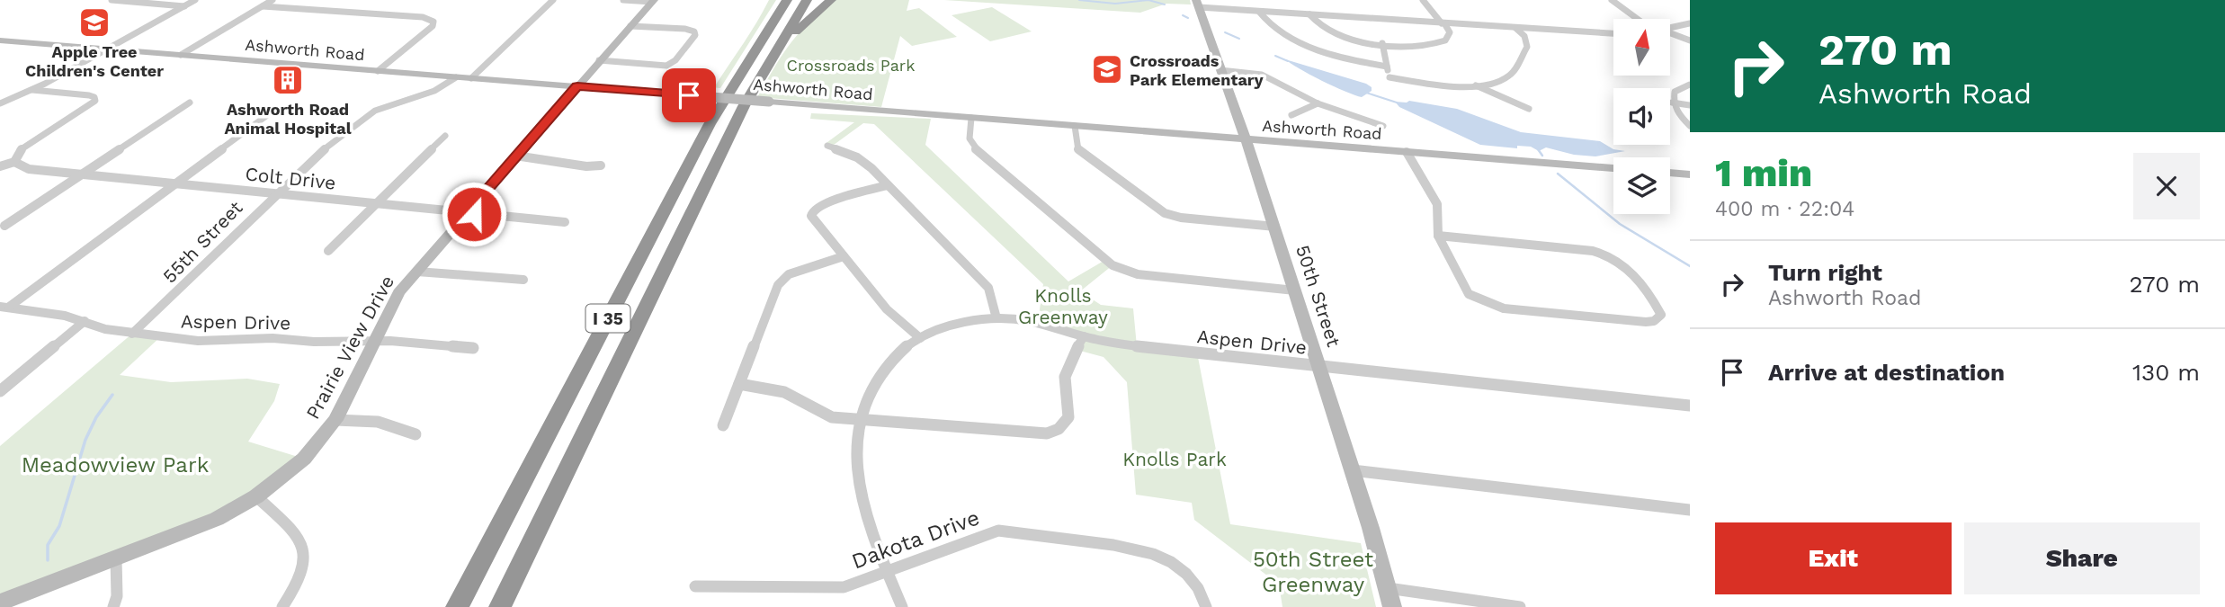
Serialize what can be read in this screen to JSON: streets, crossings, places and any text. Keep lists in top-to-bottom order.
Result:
{
  "streets": {
    "highway": ["I 35"],
    "main road": ["Ashworth Road", "50th Street", "Prairie View Drive"],
    "street": [
      "Colt Drive",
      "55th Street",
      "Aspen Drive",
      "Dakota Drive"
    ]
  },
  "crossings": [
    ["Ashworth Road", "55th Street"],
    ["Ashworth Road", "50th Street"],
    ["Ashworth Road", "Prairie View Drive"],
    ["Colt Drive", "55th Street"],
    ["Colt Drive", "Prairie View Drive"],
    ["55th Street", "Aspen Drive"],
    ["50th Street", "Aspen Drive"],
    ["Aspen Drive", "Prairie View Drive"],
    ["Aspen Drive", "Dakota Drive"]
  ],
  "parks": [
    "Crossroads Park",
    "Knolls Greenway",
    "Knolls Park",
    "Meadowview Park",
    "50th Street Greenway"
  ],
  "places": {
    "school or university": ["Apple Tree Children's Center", "Crossroads Park Elementary"],
    "building": ["Ashworth Road Animal Hospital"]
  },
  "north": "top",
  "page": {
    "turn": ["270 m", "Ashworth Road"],
    "heading": ["1 min", "400 m · 22:04"],
    "list": [
      {
        "name": "Turn right",
        "note": "Ashworth Road",
        "value": "270 m"
      },
      {
        "name": "Arrive at destination",
        "value": "130 m"
      }
    ],
    "buttons": ["Exit", "Share"]
  }
}
